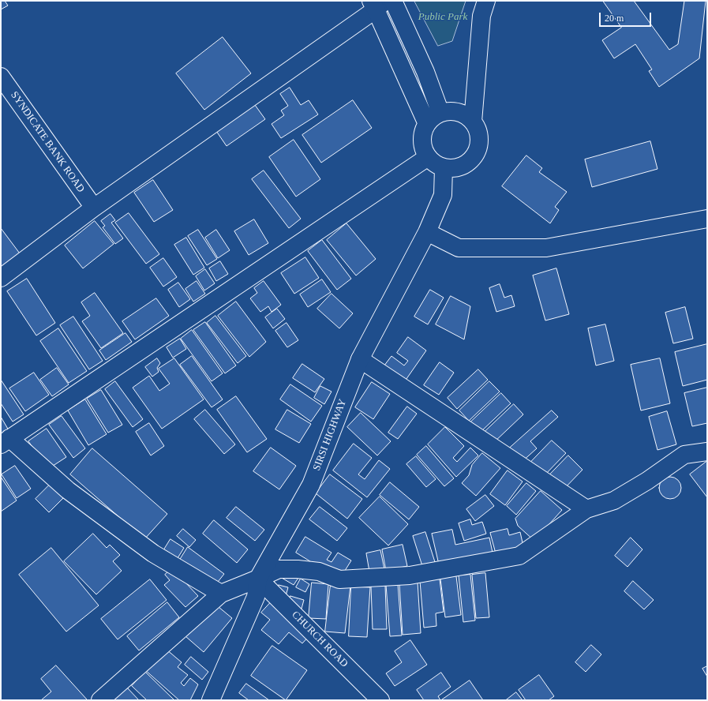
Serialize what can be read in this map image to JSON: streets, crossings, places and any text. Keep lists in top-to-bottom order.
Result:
{
  "streets": {
    "street": ["SYNDICATE BANK ROAD", "SIRSI HIGHWAY", "CHURCH ROAD"]
  },
  "crossings": [
    ["SIRSI HIGHWAY", "CHURCH ROAD"]
  ],
  "parks": ["Public Park"],
  "scale_bar": "20 m"
}
